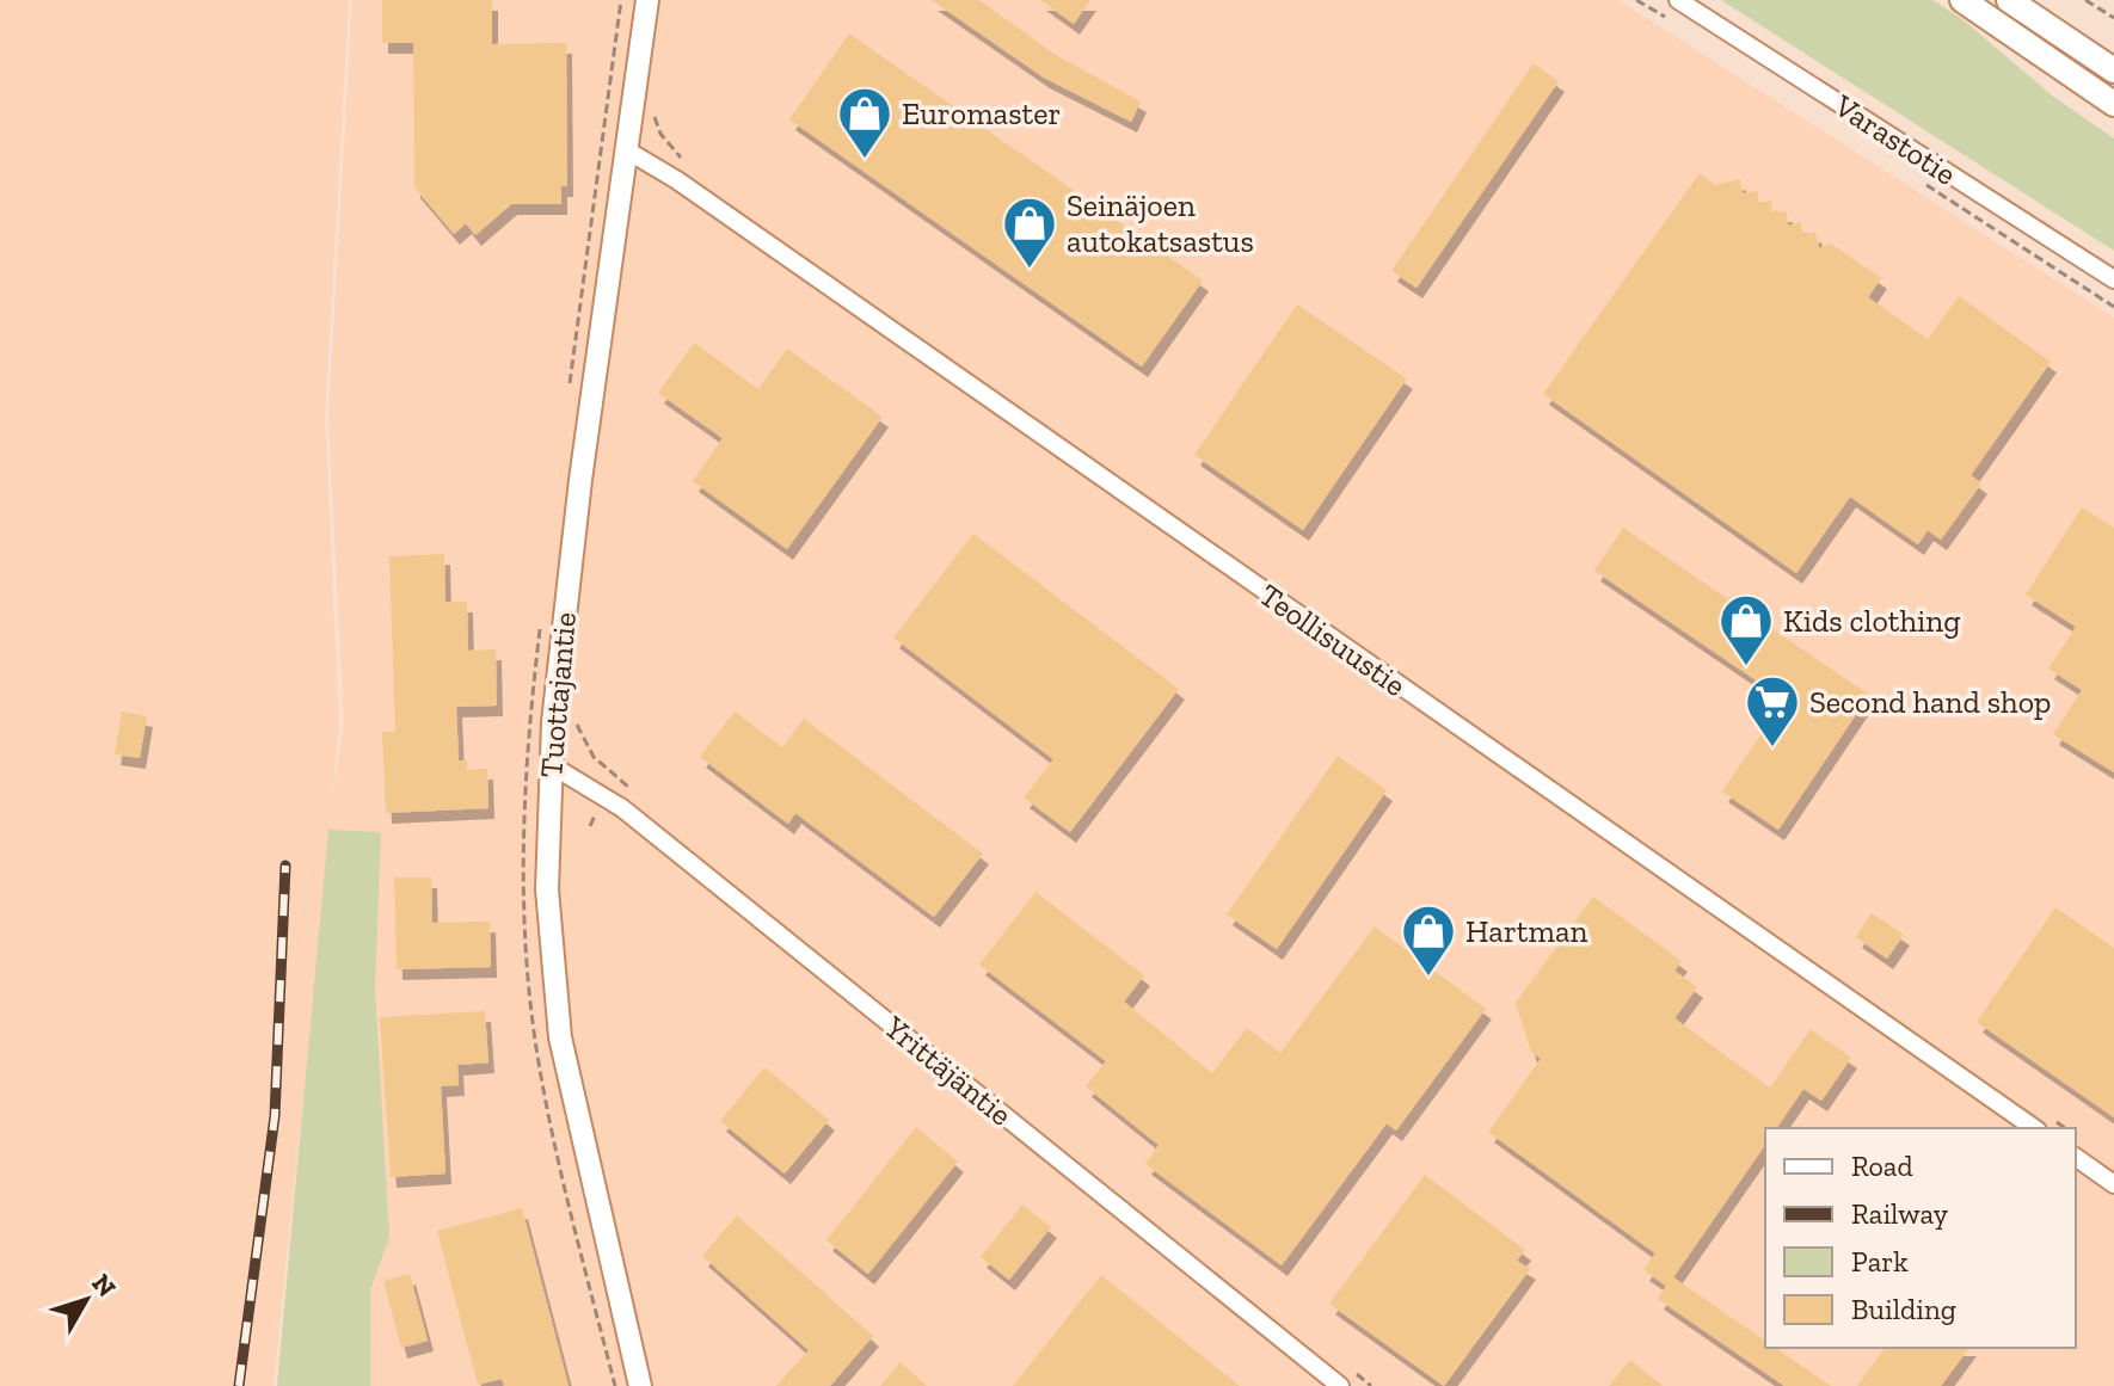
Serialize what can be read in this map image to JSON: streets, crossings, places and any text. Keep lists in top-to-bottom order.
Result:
{
  "streets": {
    "street": [
      "Varastotie",
      "Teollisuustie",
      "Tuottajantie",
      "Yrittäjäntie"
    ]
  },
  "crossings": [
    ["Teollisuustie", "Tuottajantie"],
    ["Tuottajantie", "Yrittäjäntie"]
  ],
  "places": {
    "shop": [
      "Euromaster",
      "Seinäjoen autokatsastus",
      "Kids clothing",
      "Hartman"
    ],
    "supermarket": ["Second hand shop"]
  },
  "legend": [
    "Road",
    "Railway",
    "Park",
    "Building"
  ],
  "north": "top right"
}
